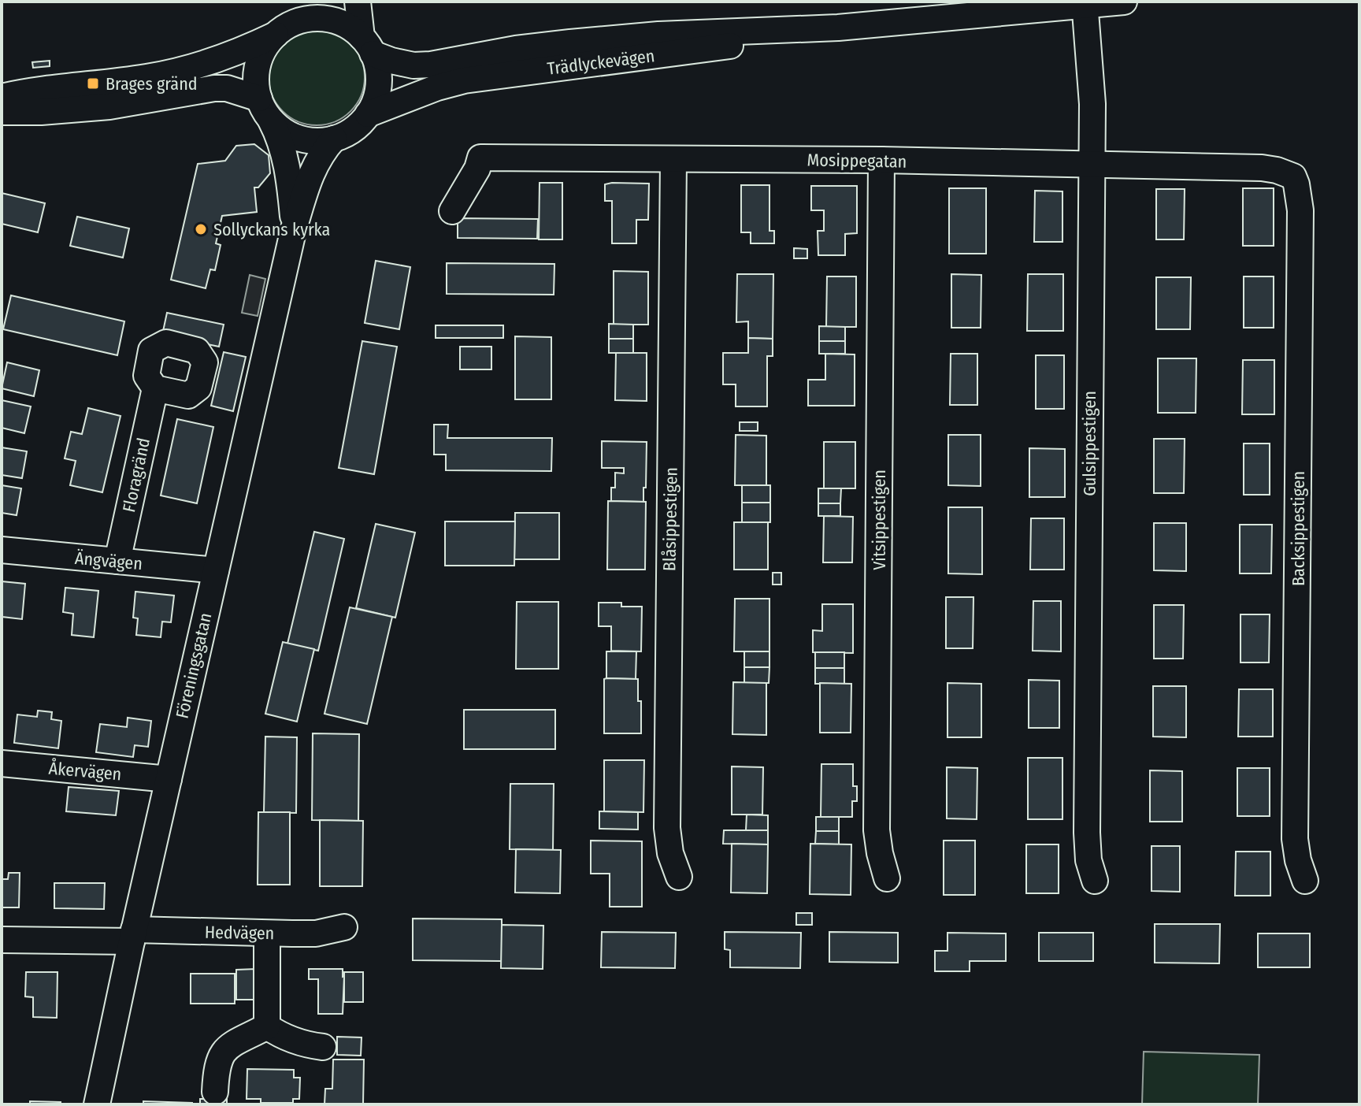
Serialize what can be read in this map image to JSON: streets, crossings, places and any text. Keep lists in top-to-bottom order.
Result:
{
  "streets": {
    "street": [
      "Trädlyckevägen",
      "Mosippegatan",
      "Gulsippestigen",
      "Floragränd",
      "Blåsippestigen",
      "Vitsippestigen",
      "Backsippestigen",
      "Ängvägen",
      "Föreningsgatan",
      "Åkervägen",
      "Hedvägen"
    ]
  },
  "crossings": [
    ["Trädlyckevägen", "Gulsippestigen"],
    ["Trädlyckevägen", "Föreningsgatan"],
    ["Mosippegatan", "Gulsippestigen"],
    ["Mosippegatan", "Blåsippestigen"],
    ["Mosippegatan", "Vitsippestigen"],
    ["Mosippegatan", "Backsippestigen"],
    ["Floragränd", "Ängvägen"],
    ["Ängvägen", "Föreningsgatan"],
    ["Föreningsgatan", "Åkervägen"],
    ["Föreningsgatan", "Hedvägen"]
  ],
  "places": {
    "transit": ["Brages gränd"],
    "other": ["Sollyckans kyrka"]
  }
}
